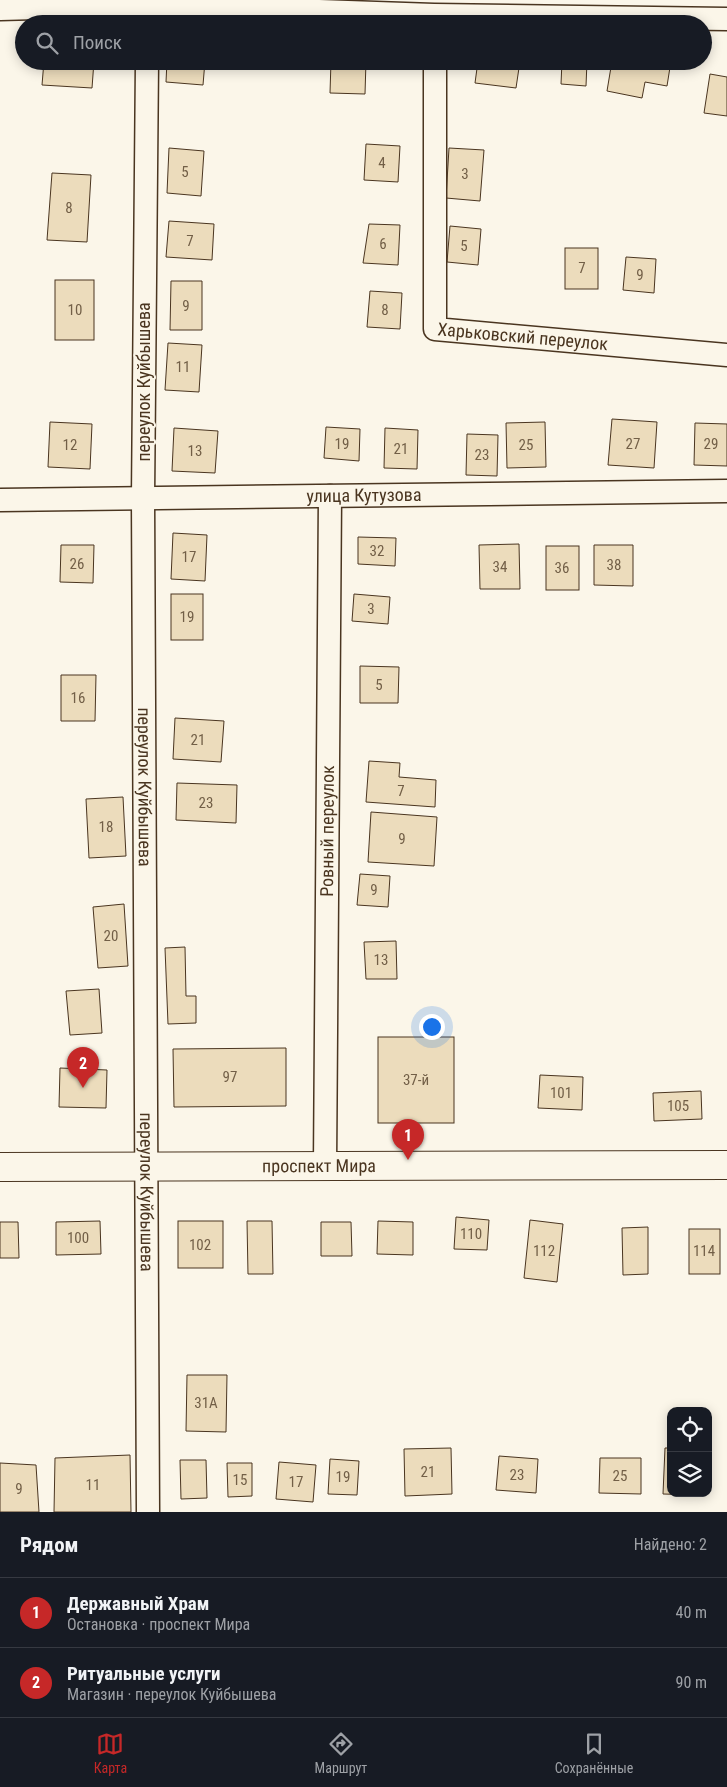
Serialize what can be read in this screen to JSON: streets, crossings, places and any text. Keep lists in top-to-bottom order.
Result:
{
  "streets": {
    "main road": ["проспект Мира"],
    "street": [
      "Харьковский переулок",
      "переулок Куйбышева",
      "улица Кутузова",
      "Ровный переулок"
    ]
  },
  "crossings": [
    ["переулок Куйбышева", "улица Кутузова"],
    ["переулок Куйбышева", "проспект Мира"],
    ["улица Кутузова", "Ровный переулок"],
    ["Ровный переулок", "проспект Мира"]
  ],
  "house_numbers": [
    "4",
    "5",
    "3",
    "8",
    "7",
    "6",
    "5",
    "7",
    "9",
    "9",
    "10",
    "8",
    "11",
    "19",
    "27",
    "29",
    "12",
    "25",
    "21",
    "13",
    "23",
    "32",
    "17",
    "26",
    "38",
    "34",
    "36",
    "3",
    "19",
    "5",
    "16",
    "21",
    "7",
    "23",
    "18",
    "9",
    "9",
    "20",
    "13",
    "97",
    "37-й",
    "101",
    "105",
    "110",
    "100",
    "102",
    "112",
    "114",
    "31А",
    "21",
    "23",
    "25",
    "19",
    "15",
    "17",
    "11",
    "9"
  ],
  "page": {
    "search": "Поиск",
    "pins": ["2", "1"],
    "heading": ["Рядом", "Найдено: 2"],
    "list": [
      {
        "mark": "1",
        "name": "Державный Храм",
        "note": "Остановка · проспект Мира",
        "value": "40 m"
      },
      {
        "mark": "2",
        "name": "Ритуальные услуги",
        "note": "Магазин · переулок Куйбышева",
        "value": "90 m"
      }
    ],
    "nav": ["Карта", "Маршрут", "Сохранённые"]
  }
}
